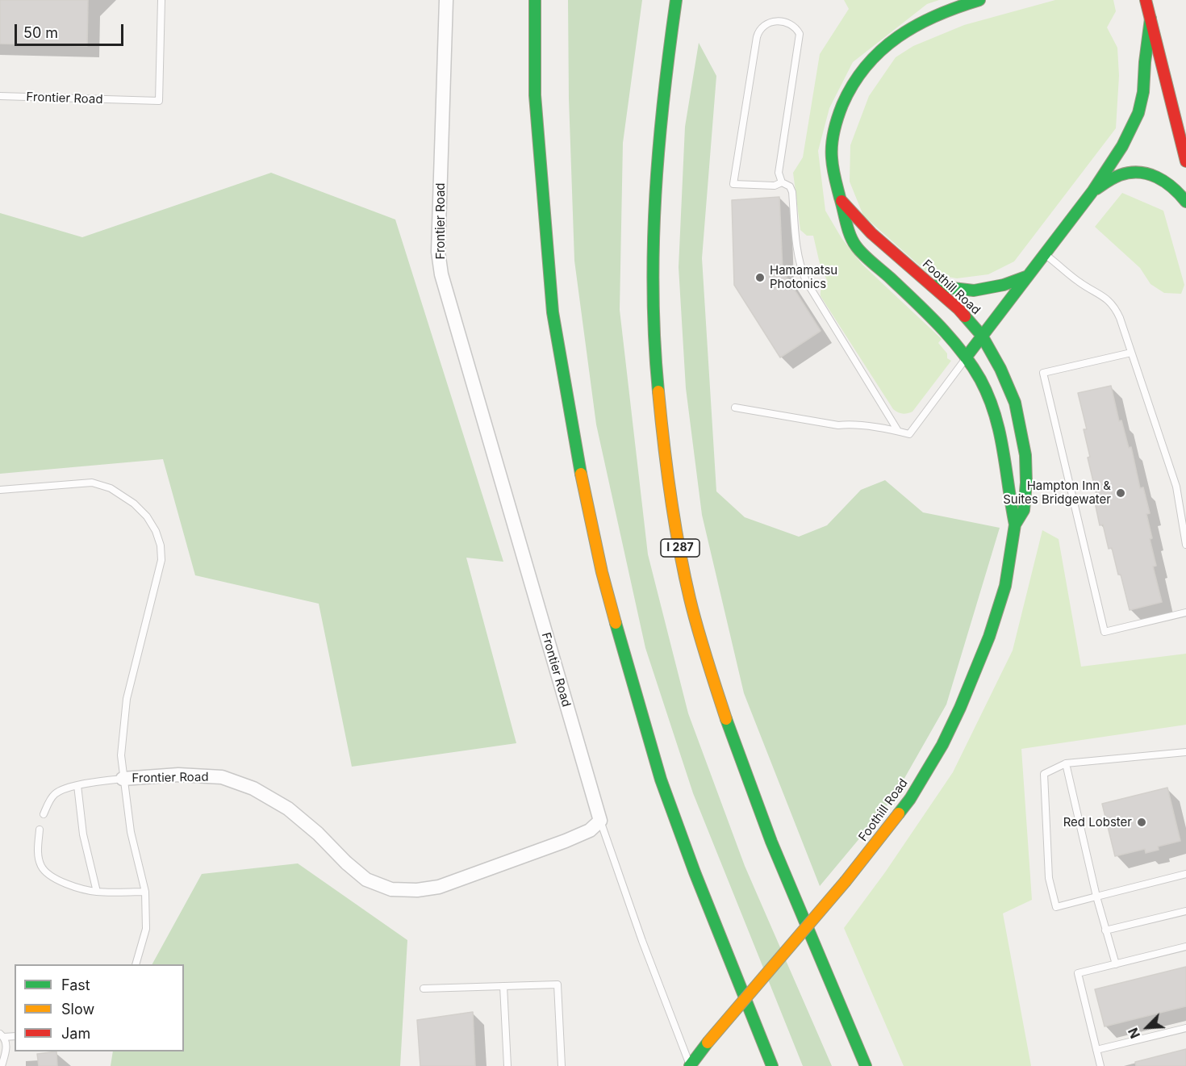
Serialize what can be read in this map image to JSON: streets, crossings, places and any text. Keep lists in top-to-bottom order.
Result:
{
  "streets": {
    "main road": ["Foothill Road", "I 287"],
    "street": ["Frontier Road"]
  },
  "places": ["Hamamatsu Photonics", "Hampton Inn & Suites Bridgewater", "Red Lobster"],
  "legend": ["Fast", "Slow", "Jam"],
  "scale_bar": "50 m",
  "north": "bottom left"
}
